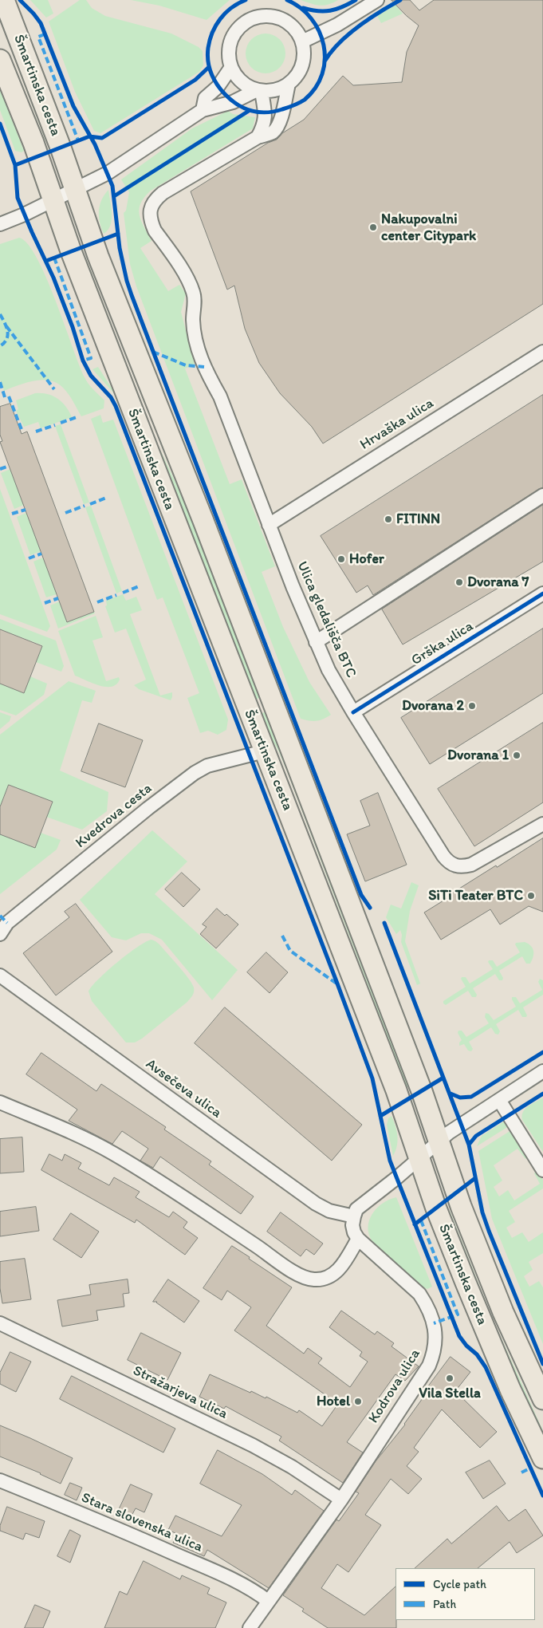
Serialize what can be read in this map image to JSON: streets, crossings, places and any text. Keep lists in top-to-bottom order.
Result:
{
  "streets": {
    "main road": ["Šmartinska cesta"],
    "street": [
      "Hrvaška ulica",
      "Ulica gledališča BTC",
      "Grška ulica",
      "Kvedrova cesta",
      "Avsečeva ulica",
      "Kodrova ulica",
      "Stražarjeva ulica",
      "Stara slovenska ulica"
    ]
  },
  "crossings": [
    ["Šmartinska cesta", "Kvedrova cesta"],
    ["Hrvaška ulica", "Ulica gledališča BTC"],
    ["Ulica gledališča BTC", "Grška ulica"],
    ["Kodrova ulica", "Stražarjeva ulica"],
    ["Kodrova ulica", "Stara slovenska ulica"]
  ],
  "places": [
    "Nakupovalni center Citypark",
    "FITINN",
    "Hofer",
    "Dvorana 7",
    "Dvorana 2",
    "Dvorana 1",
    "SiTi Teater BTC",
    "Vila Stella",
    "Hotel"
  ],
  "legend": ["Cycle path", "Path"]
}
